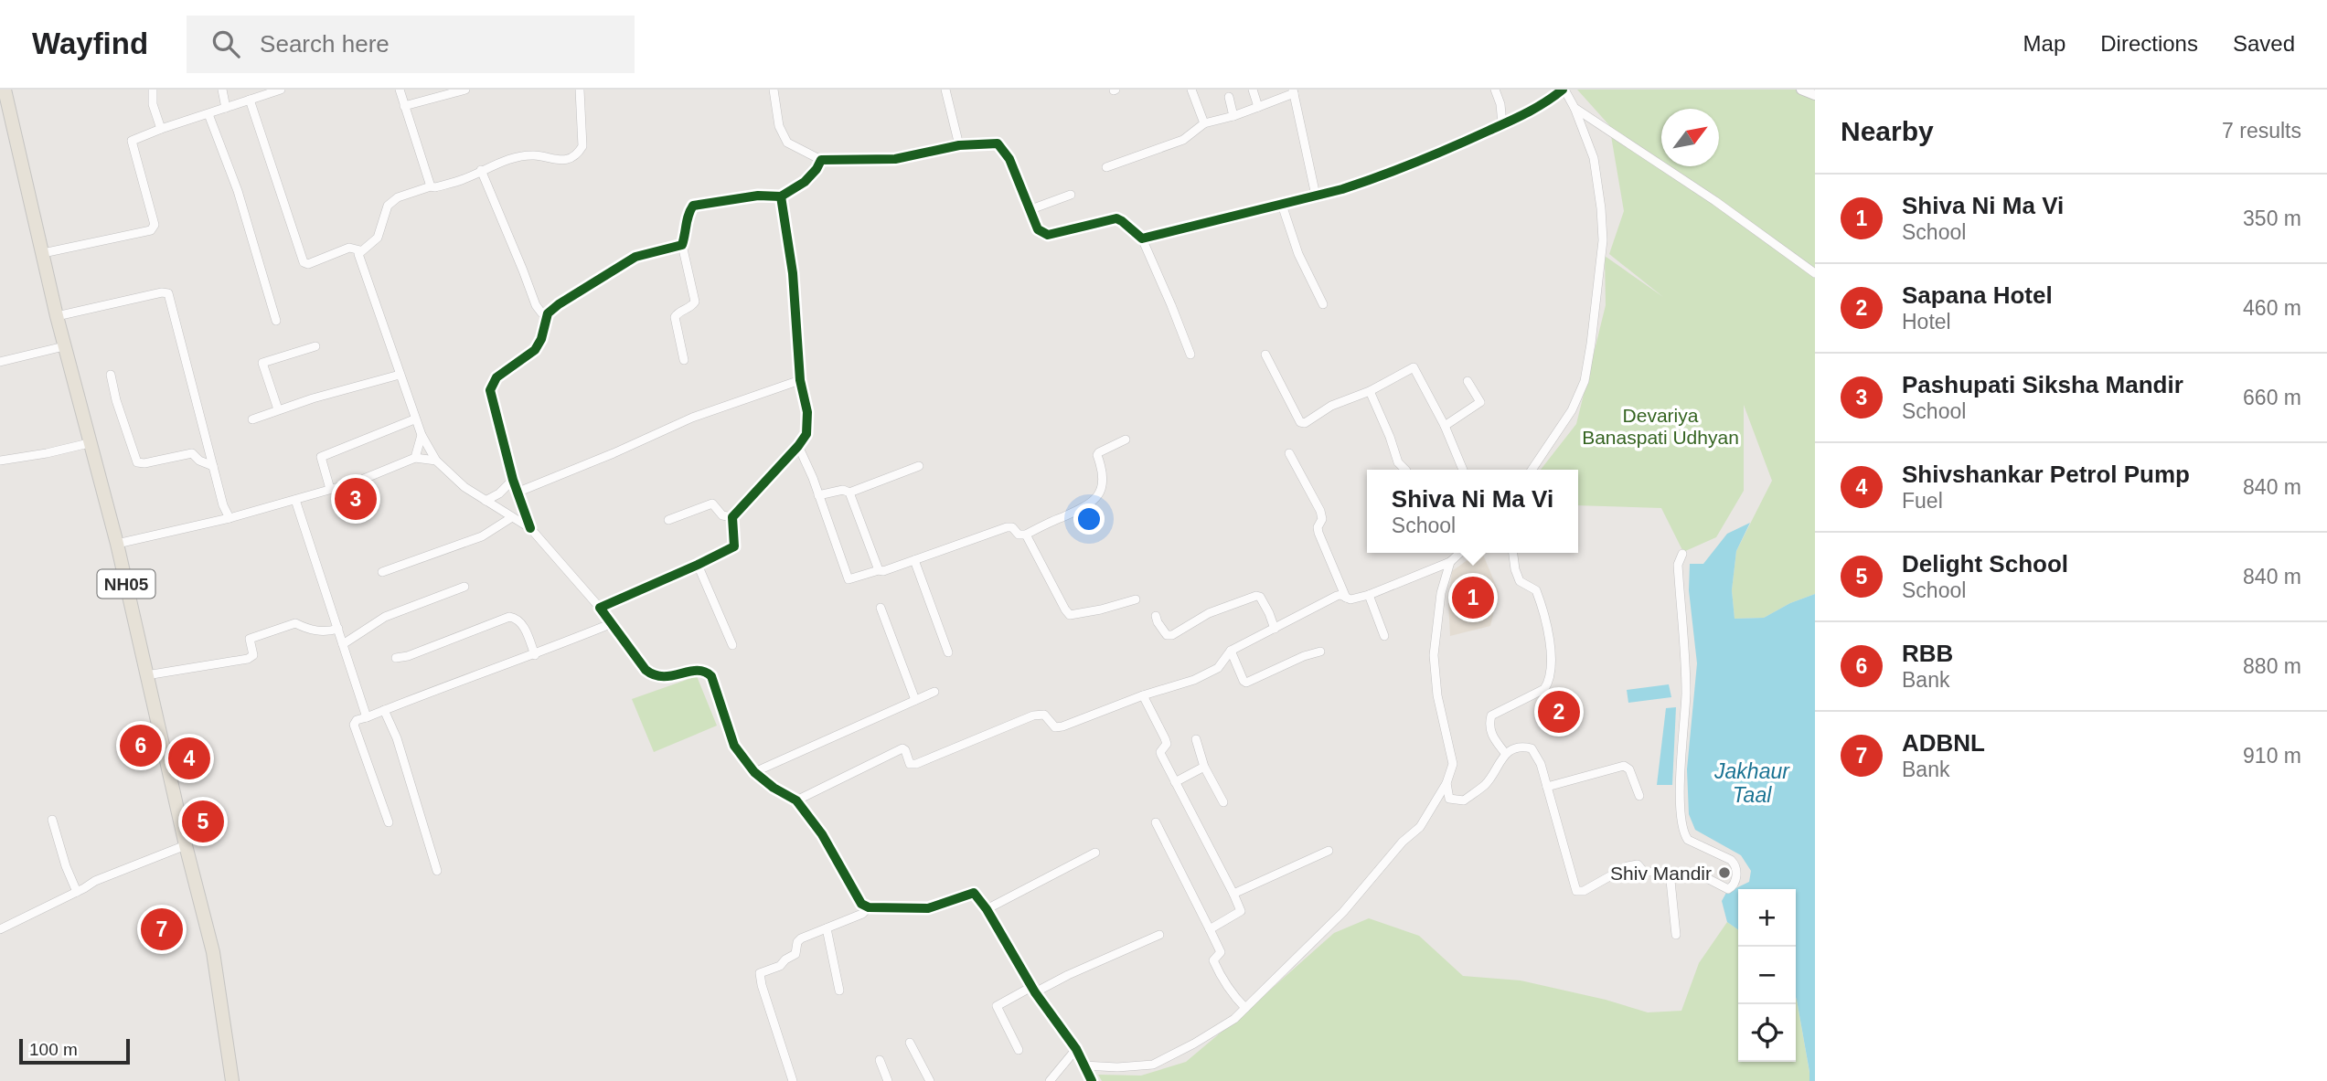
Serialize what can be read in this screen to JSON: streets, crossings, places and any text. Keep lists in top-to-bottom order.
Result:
{
  "streets": {
    "main road": ["NH05"]
  },
  "water": ["Jakhaur Taal"],
  "parks": ["Devariya Banaspati Udhyan"],
  "places": ["Shiv Mandir"],
  "scale_bar": "100 m",
  "north": "top right",
  "page": {
    "header": "Wayfind",
    "search": "Search here",
    "nav": ["Map", "Directions", "Saved"],
    "heading": ["Nearby", "7 results"],
    "list": [
      {
        "mark": "1",
        "name": "Shiva Ni Ma Vi",
        "note": "School",
        "value": "350 m"
      },
      {
        "mark": "2",
        "name": "Sapana Hotel",
        "note": "Hotel",
        "value": "460 m"
      },
      {
        "mark": "3",
        "name": "Pashupati Siksha Mandir",
        "note": "School",
        "value": "660 m"
      },
      {
        "mark": "4",
        "name": "Shivshankar Petrol Pump",
        "note": "Fuel",
        "value": "840 m"
      },
      {
        "mark": "5",
        "name": "Delight School",
        "note": "School",
        "value": "840 m"
      },
      {
        "mark": "6",
        "name": "RBB",
        "note": "Bank",
        "value": "880 m"
      },
      {
        "mark": "7",
        "name": "ADBNL",
        "note": "Bank",
        "value": "910 m"
      }
    ],
    "popup": ["Shiva Ni Ma Vi", "School"],
    "pins": [
      "3",
      "1",
      "2",
      "6",
      "4",
      "5",
      "7"
    ],
    "map_buttons": ["+", "−"],
    "scale": "100 m"
  }
}
